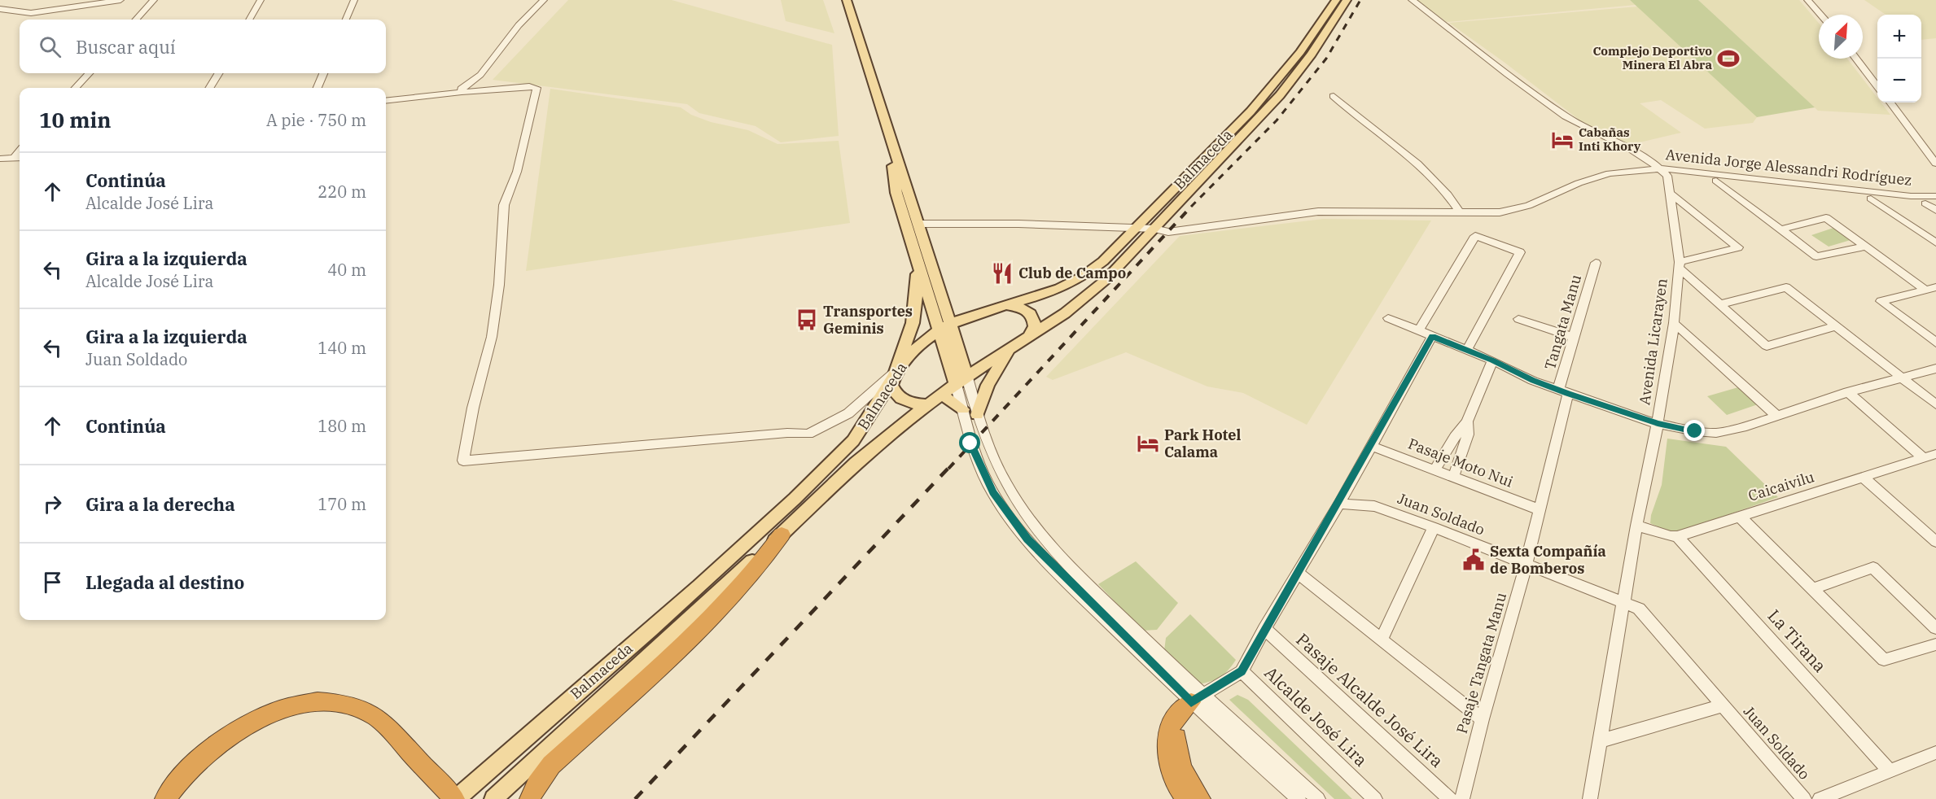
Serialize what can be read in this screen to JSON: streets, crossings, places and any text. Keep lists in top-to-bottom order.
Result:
{
  "streets": {
    "main road": ["Balmaceda"],
    "street": [
      "Avenida Jorge Alessandri Rodríguez",
      "Tangata Manu",
      "Avenida Licarayen",
      "Pasaje Moto Nui",
      "Caicaivilu",
      "Juan Soldado",
      "La Tirana",
      "Pasaje Tangata Manu",
      "Pasaje Alcalde José Lira",
      "Alcalde José Lira"
    ]
  },
  "crossings": [
    ["Balmaceda", "Avenida Jorge Alessandri Rodríguez"],
    ["Avenida Jorge Alessandri Rodríguez", "Avenida Licarayen"],
    ["Tangata Manu", "Pasaje Tangata Manu"],
    ["Avenida Licarayen", "Caicaivilu"],
    ["Avenida Licarayen", "Juan Soldado"],
    ["Pasaje Moto Nui", "Pasaje Tangata Manu"],
    ["Caicaivilu", "La Tirana"],
    ["Juan Soldado", "Pasaje Tangata Manu"]
  ],
  "places": {
    "sports": ["Complejo Deportivo Minera El Abra"],
    "hotel": ["Cabañas Inti Khory", "Park Hotel Calama"],
    "restaurant": ["Club de Campo"],
    "bus stop": ["Transportes Geminis"],
    "public building": ["Sexta Compañía de Bomberos"]
  },
  "north": "top right",
  "page": {
    "map_buttons": ["+", "−"],
    "search": "Buscar aquí",
    "heading": ["10 min", "A pie · 750 m"],
    "list": [
      ["Continúa", "Alcalde José Lira", "220 m"],
      ["Gira a la izquierda", "Alcalde José Lira", "40 m"],
      ["Gira a la izquierda", "Juan Soldado", "140 m"],
      ["Continúa", "180 m"],
      ["Gira a la derecha", "170 m"],
      "Llegada al destino"
    ]
  }
}
